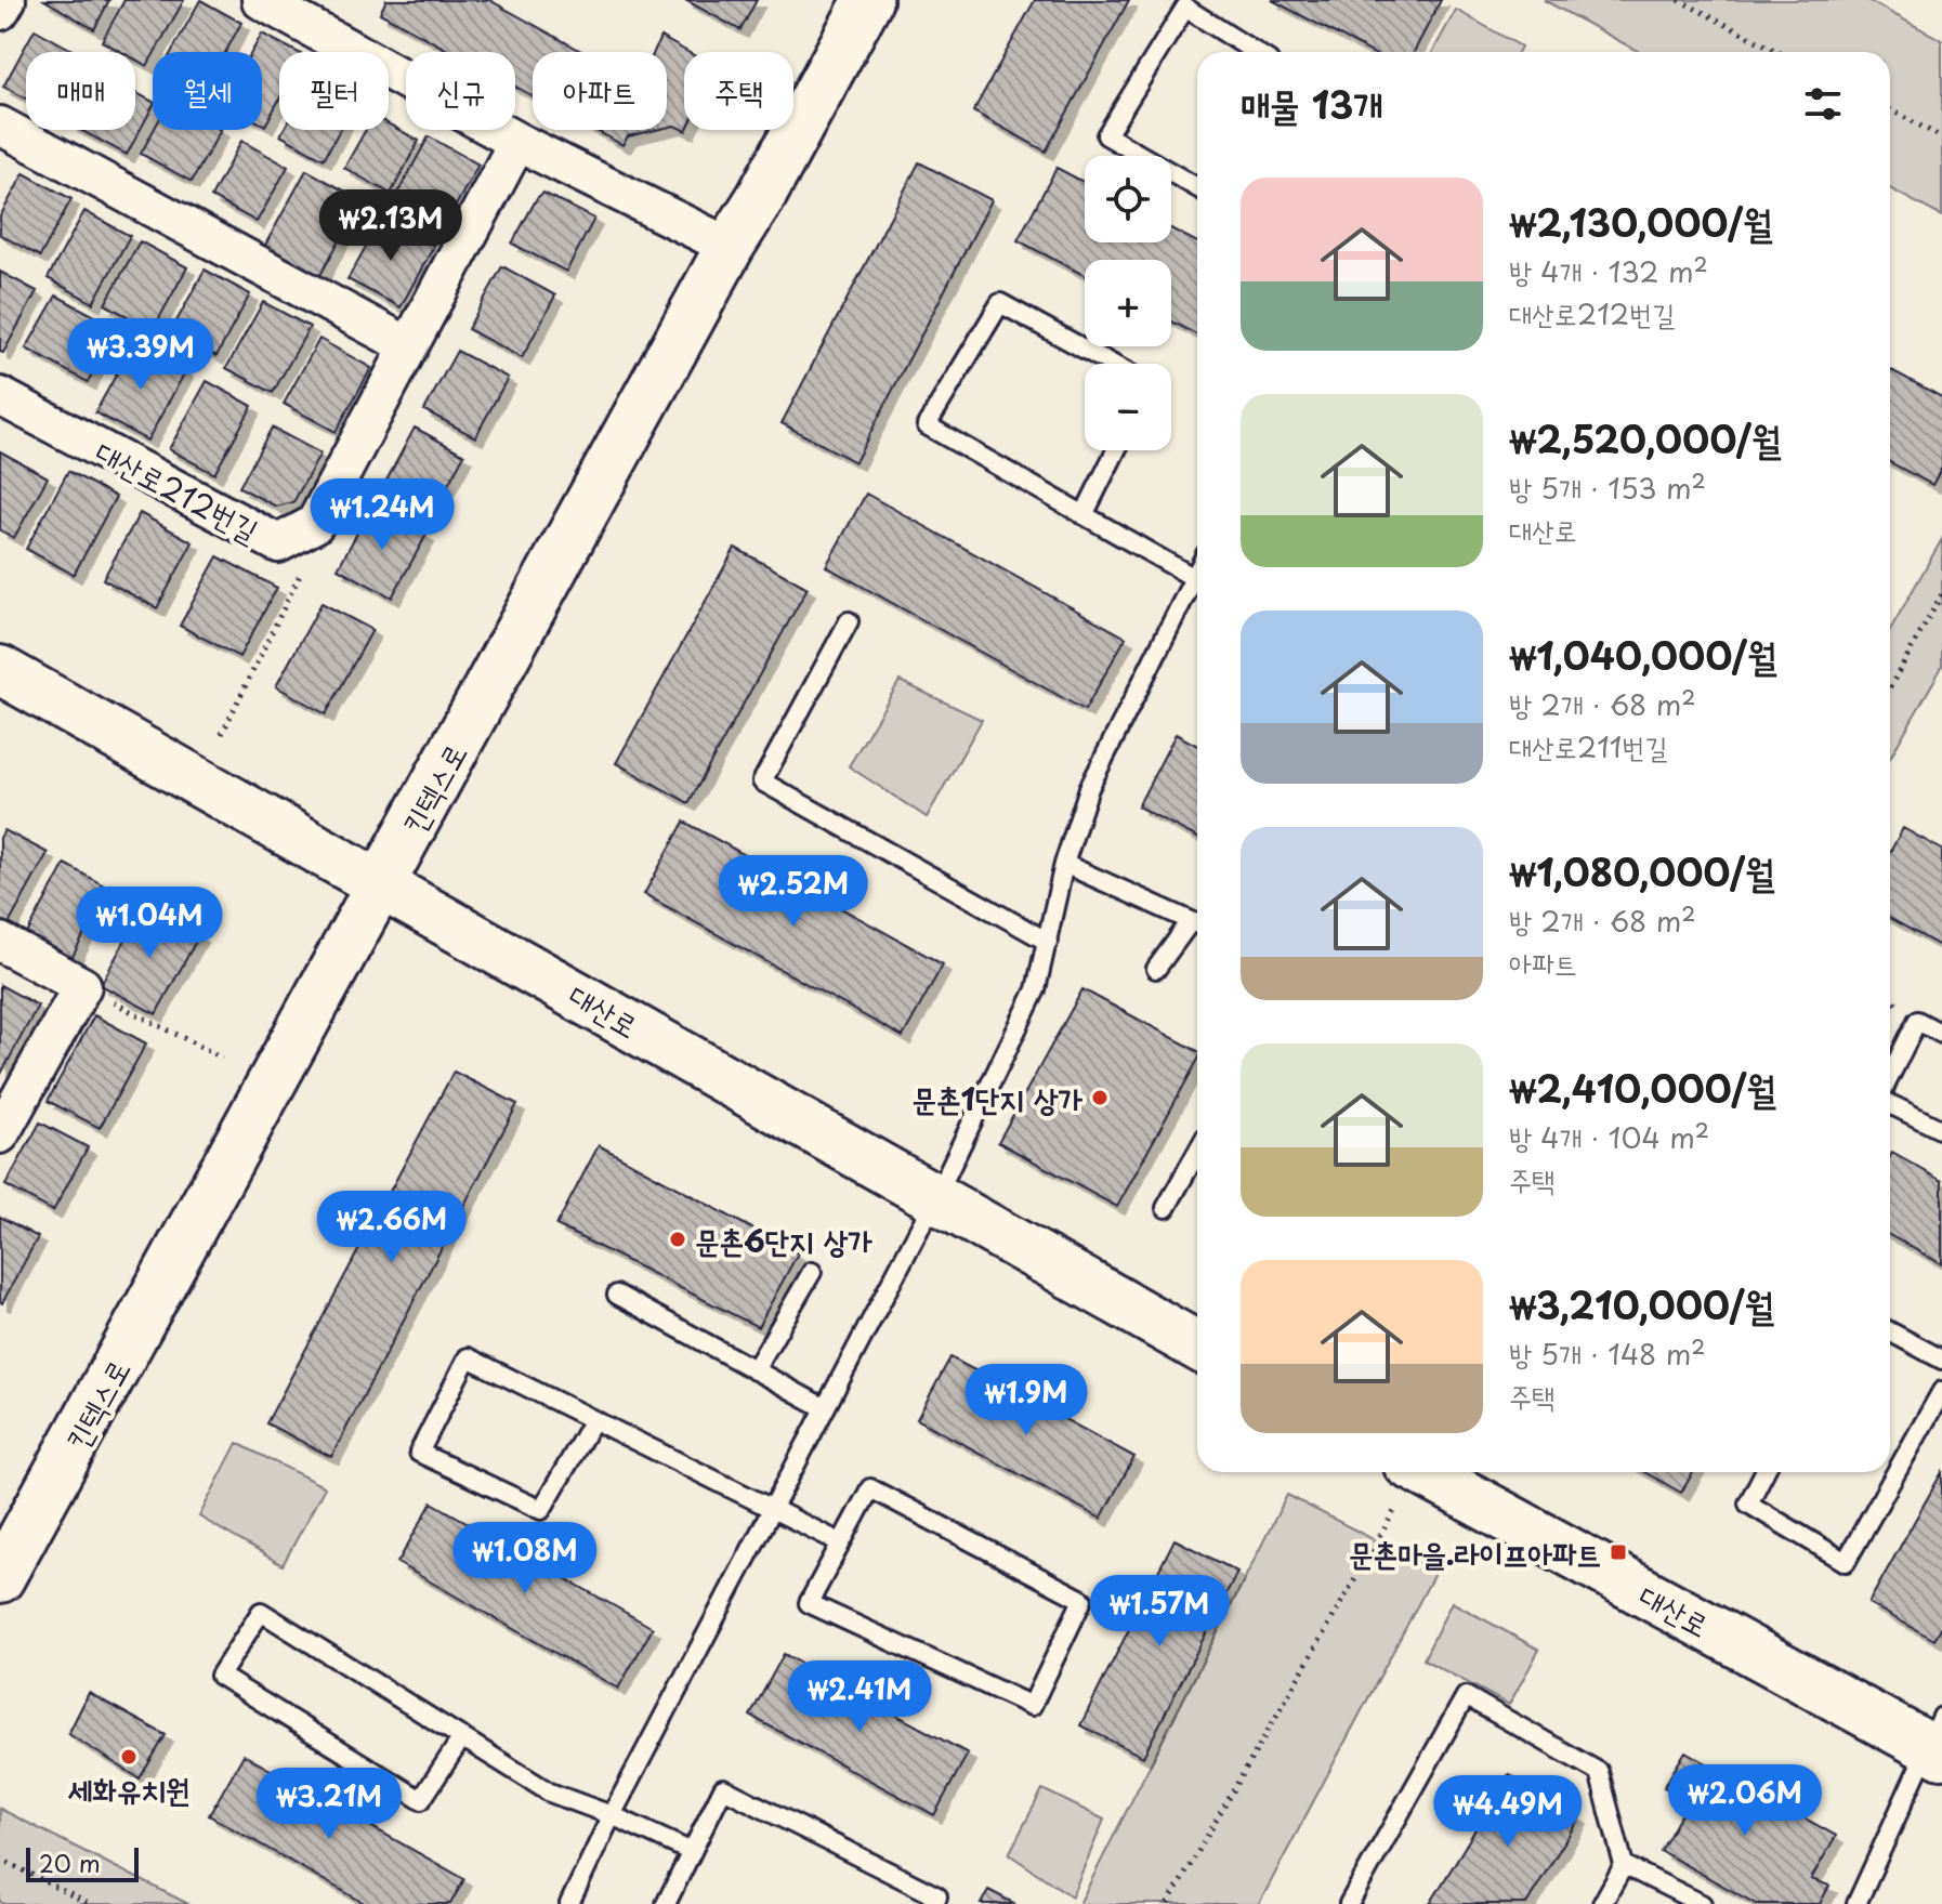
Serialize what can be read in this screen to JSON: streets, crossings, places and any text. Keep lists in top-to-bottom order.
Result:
{
  "streets": {
    "main road": ["킨텍스로", "대산로"],
    "street": ["대산로212번길"]
  },
  "crossings": [
    ["킨텍스로", "대산로"]
  ],
  "places": {
    "other": ["문촌1단지 상가", "문촌6단지 상가", "세화유치원"],
    "transit": ["문촌마을.라이프아파트"]
  },
  "scale_bar": "20 m",
  "page": {
    "chip": [
      "매매",
      "월세",
      "필터",
      "신규",
      "아파트",
      "주택"
    ],
    "heading": "매물 13개",
    "map_buttons": ["+", "−"],
    "list": [
      {
        "name": "₩2,130,000/월",
        "note": "방 4개 · 132 m² · 대산로212번길"
      },
      {
        "name": "₩2,520,000/월",
        "note": "방 5개 · 153 m² · 대산로"
      },
      {
        "name": "₩1,040,000/월",
        "note": "방 2개 · 68 m² · 대산로211번길"
      },
      {
        "name": "₩1,080,000/월",
        "note": "방 2개 · 68 m² · 아파트"
      },
      {
        "name": "₩2,410,000/월",
        "note": "방 4개 · 104 m² · 주택"
      },
      {
        "name": "₩3,210,000/월",
        "note": "방 5개 · 148 m² · 주택"
      }
    ],
    "price": [
      "₩2.13M",
      "₩3.39M",
      "₩1.24M",
      "₩2.52M",
      "₩1.04M",
      "₩2.66M",
      "₩1.9M",
      "₩1.08M",
      "₩1.57M",
      "₩2.41M",
      "₩2.06M",
      "₩3.21M",
      "₩4.49M"
    ],
    "scale": "20 m"
  }
}
